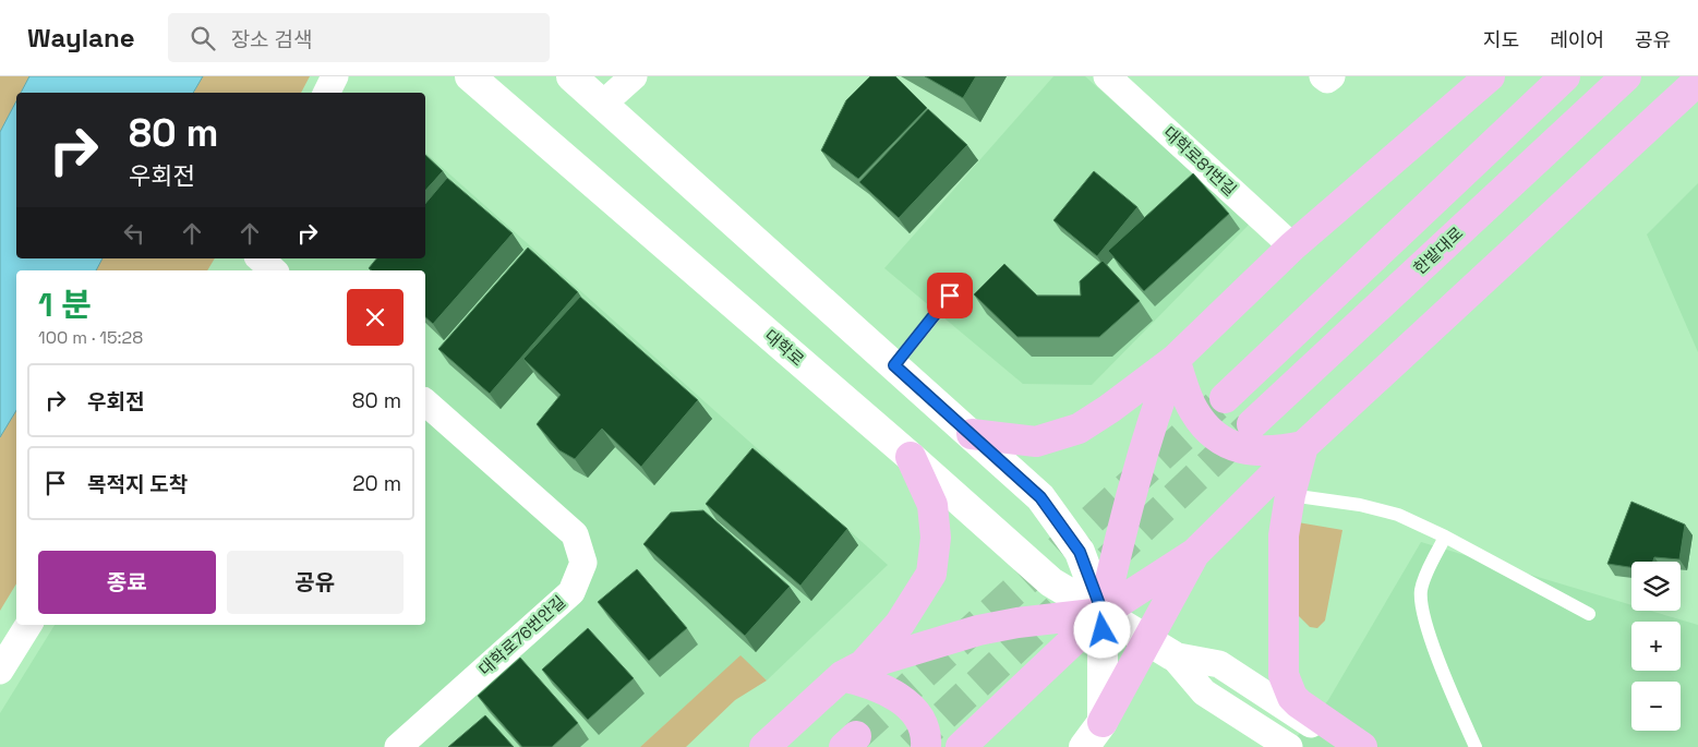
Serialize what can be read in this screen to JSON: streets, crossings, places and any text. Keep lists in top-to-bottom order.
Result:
{
  "streets": {
    "main road": ["한밭대로"],
    "street": ["대학로81번길", "대학로", "대학로76번안길"]
  },
  "page": {
    "header": "Waylane",
    "search": "장소 검색",
    "nav": ["지도", "레이어", "공유"],
    "turn": ["80 m", "우회전"],
    "heading": ["1 분", "100 m · 15:28"],
    "list": [
      {
        "name": "우회전",
        "value": "80 m"
      },
      {
        "name": "목적지 도착",
        "value": "20 m"
      }
    ],
    "buttons": ["종료", "공유"],
    "map_buttons": ["+", "−"]
  }
}
